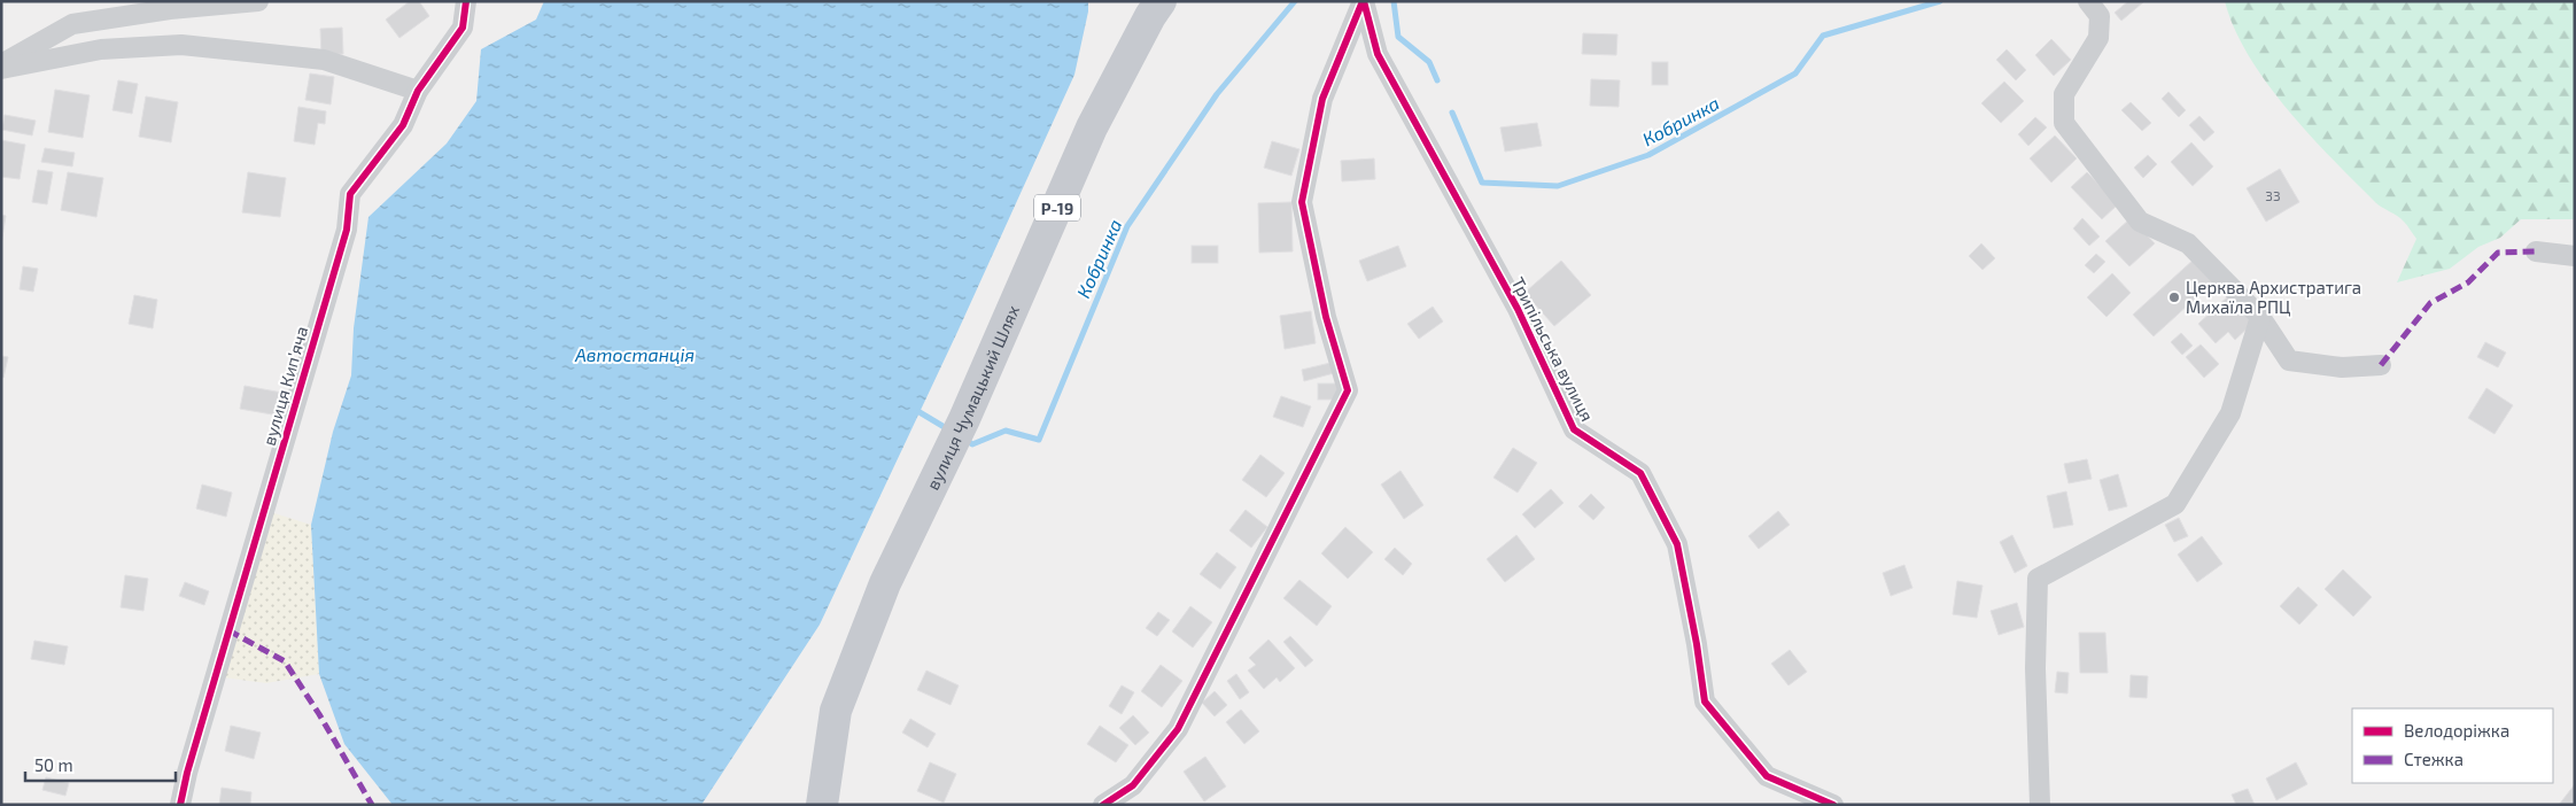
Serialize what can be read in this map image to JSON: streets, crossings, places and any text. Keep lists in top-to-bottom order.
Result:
{
  "streets": {
    "main road": ["Р-19", "вулиця Чумацький Шлях"],
    "street": ["Трипільська вулиця", "вулиця Кипʼяча"]
  },
  "water": ["Кобринка", "Автостанція"],
  "places": ["Церква Архистратига Михаїла РПЦ"],
  "house_numbers": ["33"],
  "legend": ["Велодоріжка", "Стежка"],
  "scale_bar": "50 m"
}
